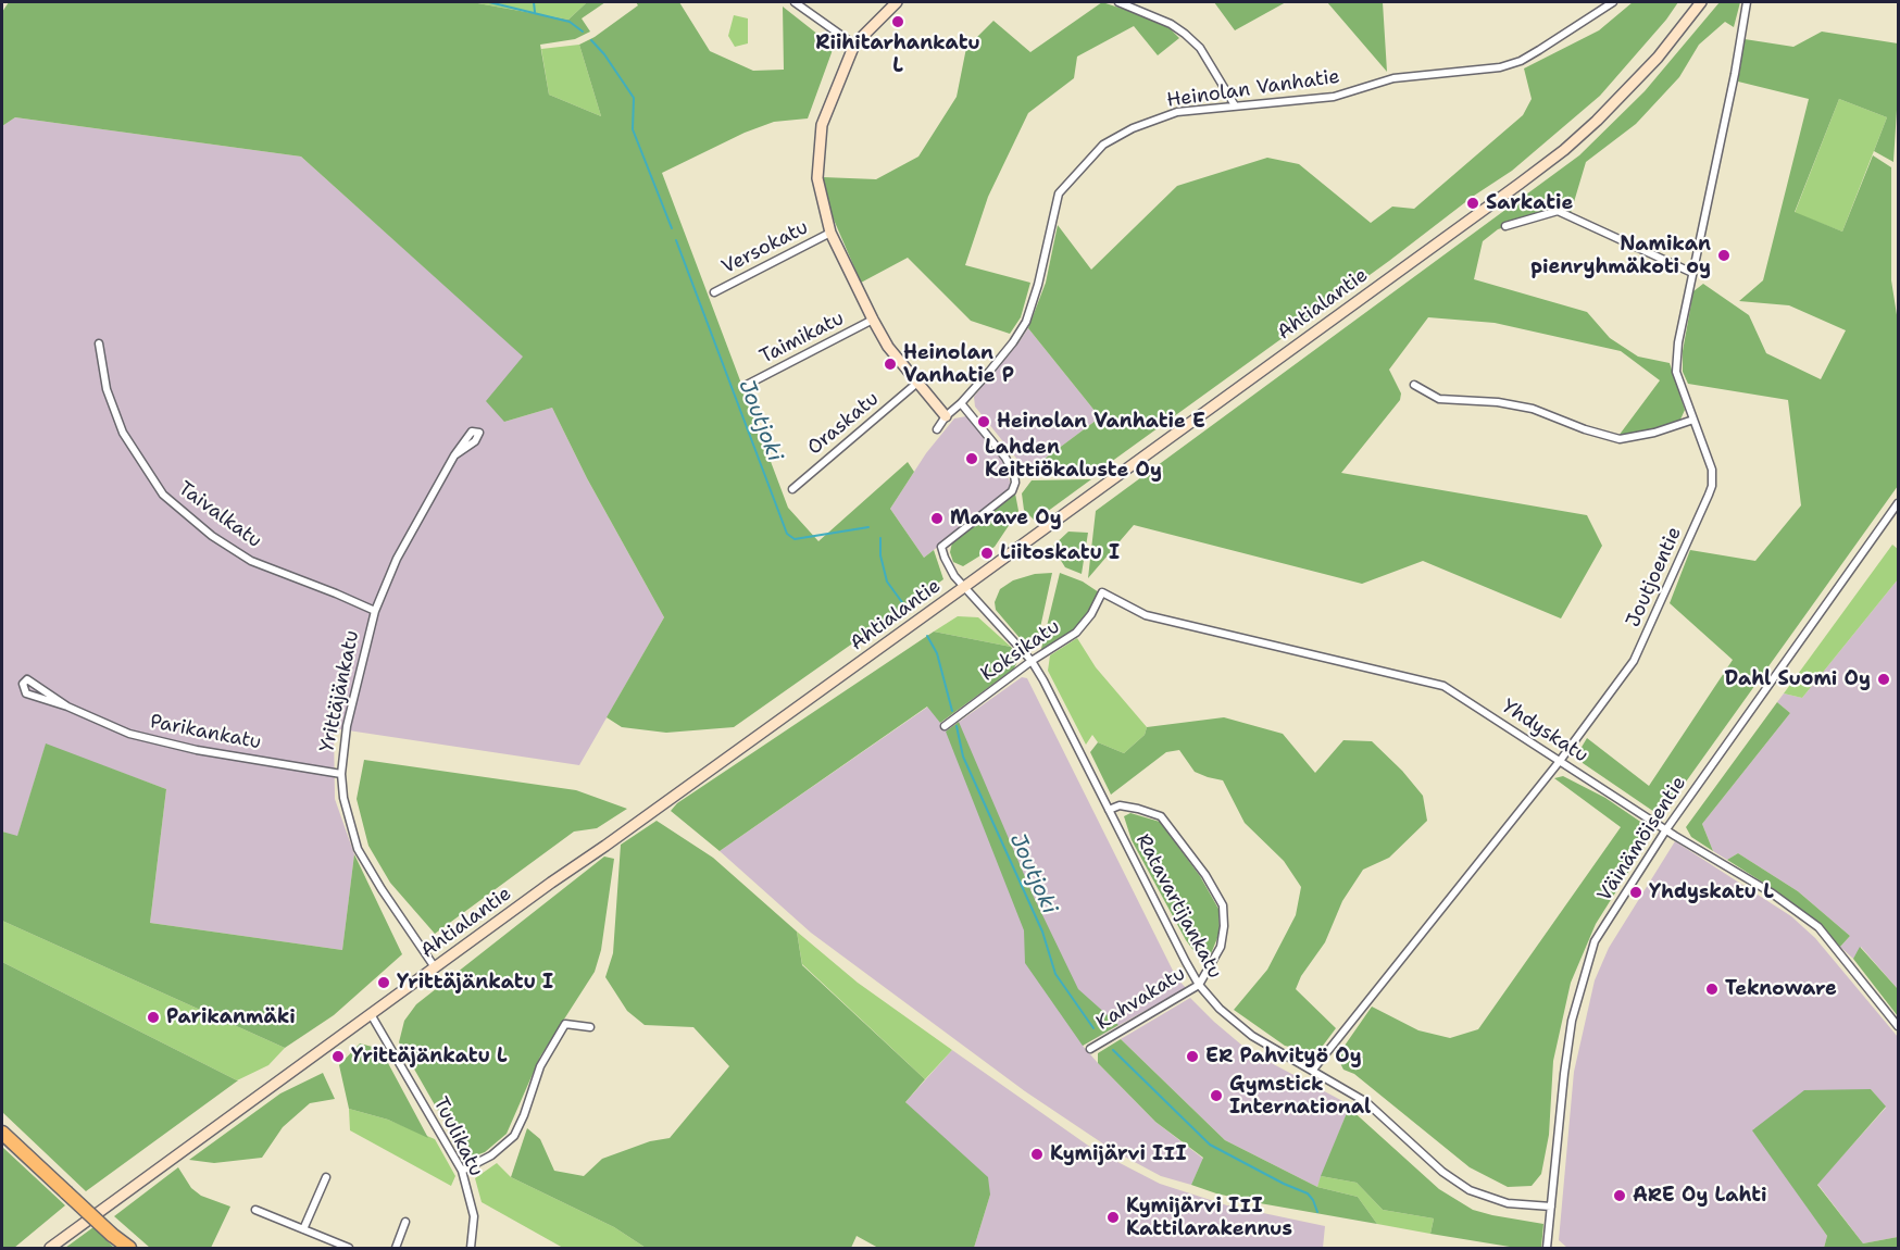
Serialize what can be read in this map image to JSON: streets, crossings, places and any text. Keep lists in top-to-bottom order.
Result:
{
  "streets": {
    "main road": ["Ahtialantie"],
    "street": [
      "Heinolan Vanhatie",
      "Versokatu",
      "Taimikatu",
      "Oraskatu",
      "Taivalkatu",
      "Joutjoentie",
      "Koksikatu",
      "Yrittäjänkatu",
      "Yhdyskatu",
      "Parikankatu",
      "Väinämöisentie",
      "Ratavartijankatu",
      "Kahvakatu",
      "Tuulikatu"
    ]
  },
  "crossings": [
    ["Heinolan Vanhatie", "Ratavartijankatu"],
    ["Ahtialantie", "Yrittäjänkatu"],
    ["Ahtialantie", "Ratavartijankatu"],
    ["Ahtialantie", "Tuulikatu"],
    ["Taivalkatu", "Yrittäjänkatu"],
    ["Joutjoentie", "Yhdyskatu"],
    ["Joutjoentie", "Ratavartijankatu"],
    ["Koksikatu", "Yhdyskatu"],
    ["Koksikatu", "Ratavartijankatu"],
    ["Yrittäjänkatu", "Parikankatu"],
    ["Yhdyskatu", "Väinämöisentie"],
    ["Väinämöisentie", "Ratavartijankatu"],
    ["Ratavartijankatu", "Kahvakatu"]
  ],
  "water": ["Joutjoki"],
  "places": [
    "Riihitarhankatu L",
    "Sarkatie",
    "Namikan pienryhmäkoti oy",
    "Heinolan Vanhatie P",
    "Heinolan Vanhatie E",
    "Lahden Keittiökaluste Oy",
    "Marave Oy",
    "Liitoskatu I",
    "Dahl Suomi Oy",
    "Yhdyskatu L",
    "Yrittäjänkatu I",
    "Teknoware",
    "Parikanmäki",
    "Yrittäjänkatu L",
    "ER Pahvityö Oy",
    "Gymstick International",
    "Kymijärvi III",
    "ARE Oy Lahti",
    "Kymijärvi III Kattilarakennus"
  ]
}
